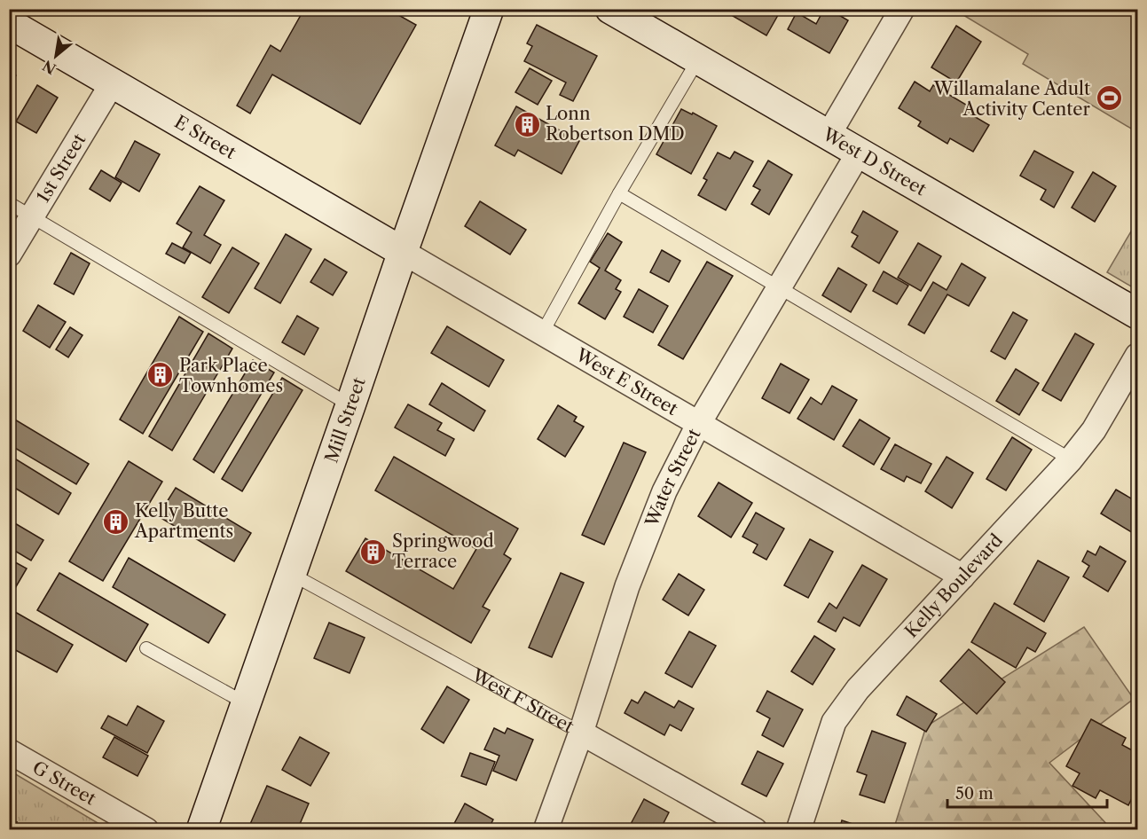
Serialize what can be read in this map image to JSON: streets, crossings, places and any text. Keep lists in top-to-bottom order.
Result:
{
  "streets": {
    "street": [
      "E Street",
      "West D Street",
      "1st Street",
      "West E Street",
      "Mill Street",
      "Water Street",
      "Kelly Boulevard",
      "West F Street",
      "G Street"
    ]
  },
  "crossings": [
    ["E Street", "1st Street"],
    ["E Street", "West E Street"],
    ["E Street", "Mill Street"],
    ["West D Street", "Water Street"],
    ["West E Street", "Mill Street"],
    ["West E Street", "Water Street"],
    ["West E Street", "Kelly Boulevard"],
    ["Mill Street", "West F Street"],
    ["Water Street", "West F Street"]
  ],
  "places": {
    "sports": ["Willamalane Adult Activity Center"],
    "building": [
      "Lonn Robertson DMD",
      "Park Place Townhomes",
      "Kelly Butte Apartments",
      "Springwood Terrace"
    ]
  },
  "scale_bar": "50 m",
  "north": "bottom left"
}
